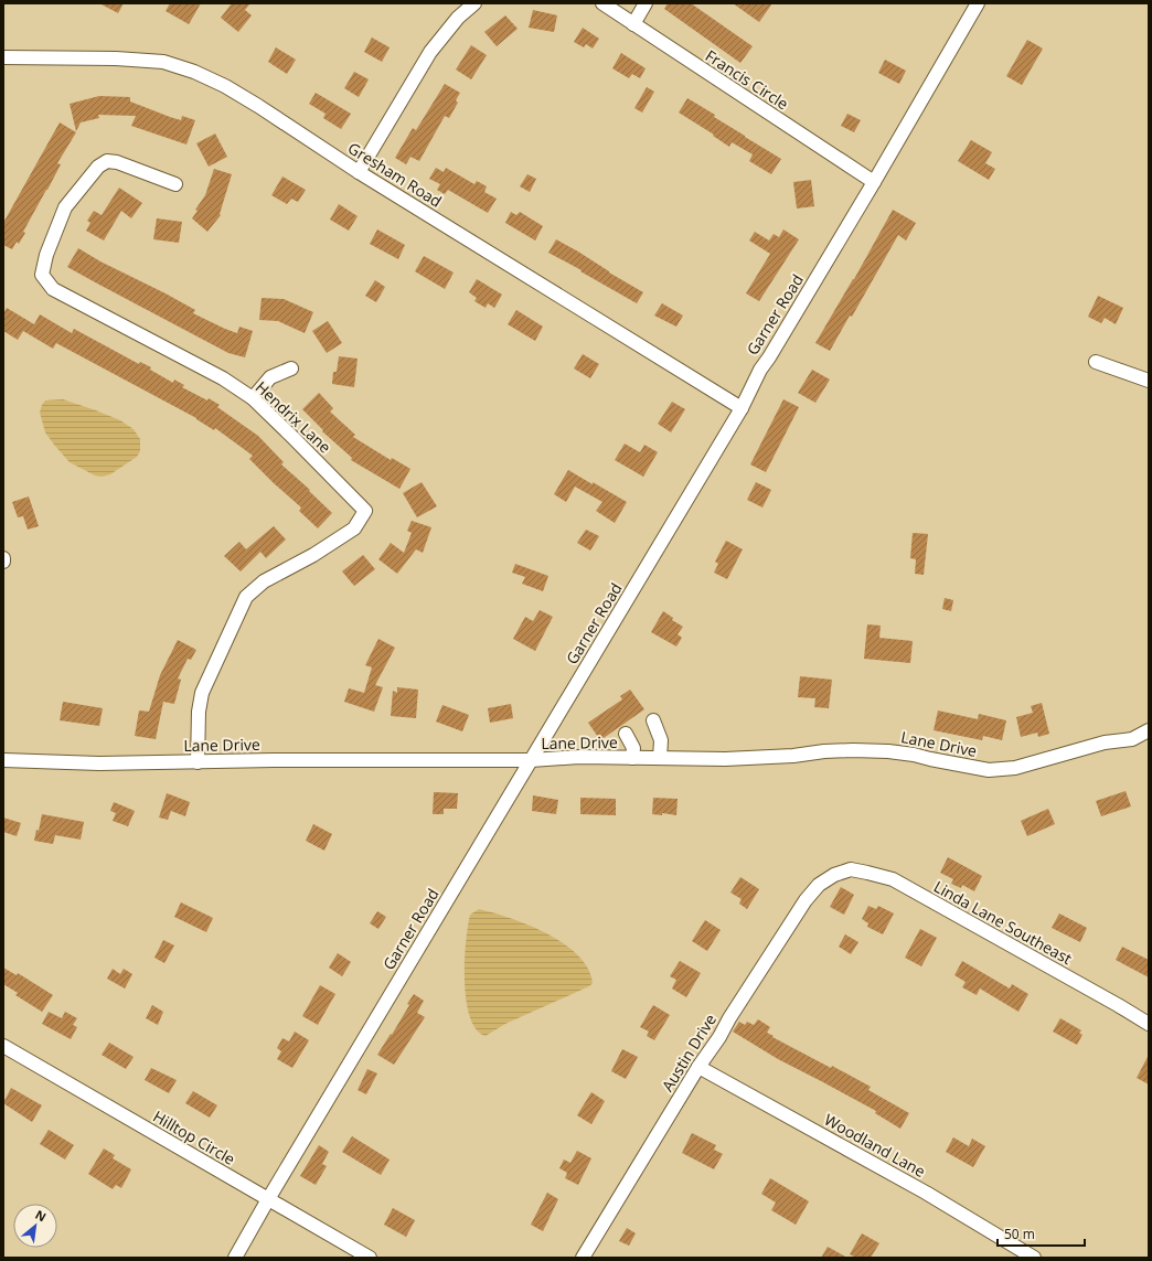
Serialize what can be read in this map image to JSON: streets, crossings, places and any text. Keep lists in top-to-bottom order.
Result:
{
  "streets": {
    "street": [
      "Francis Circle",
      "Gresham Road",
      "Garner Road",
      "Hendrix Lane",
      "Lane Drive",
      "Linda Lane Southeast",
      "Austin Drive",
      "Hilltop Circle",
      "Woodland Lane"
    ]
  },
  "crossings": [
    ["Francis Circle", "Garner Road"],
    ["Gresham Road", "Garner Road"],
    ["Garner Road", "Lane Drive"],
    ["Garner Road", "Hilltop Circle"],
    ["Hendrix Lane", "Lane Drive"],
    ["Linda Lane Southeast", "Austin Drive"],
    ["Austin Drive", "Woodland Lane"]
  ],
  "scale_bar": "50 m",
  "north": "top right"
}
